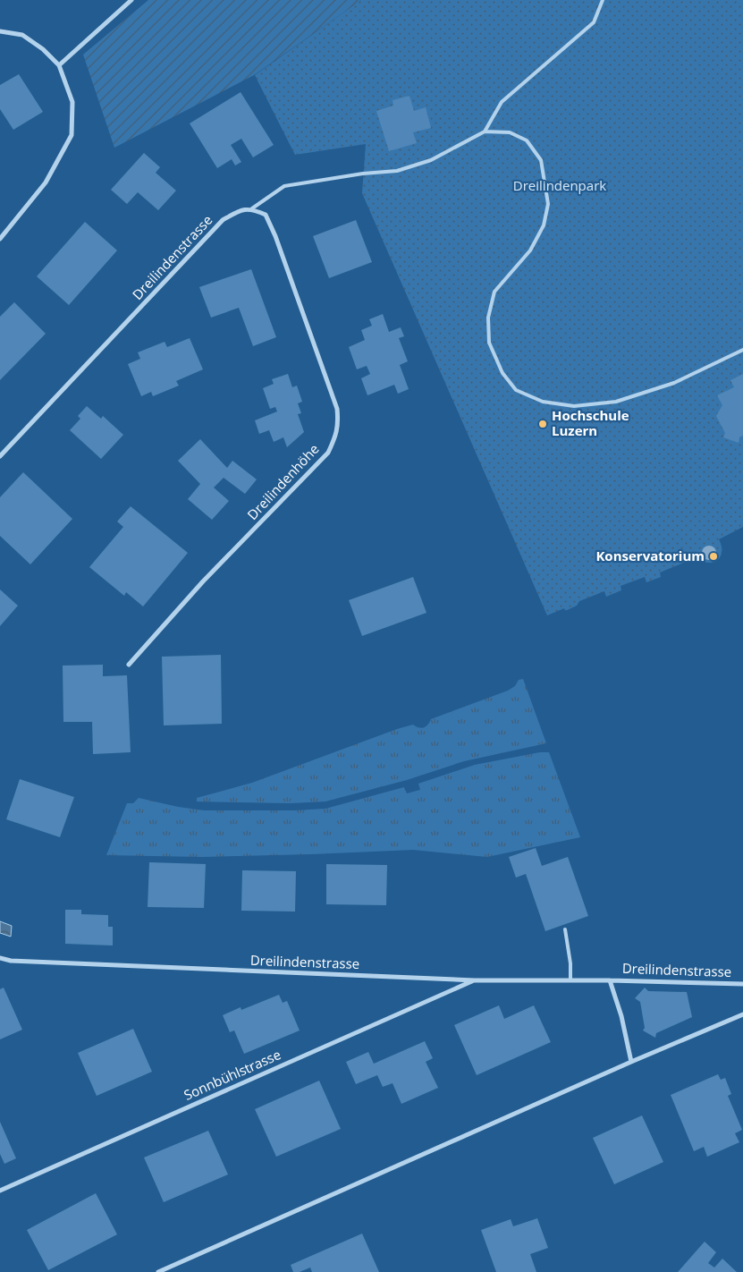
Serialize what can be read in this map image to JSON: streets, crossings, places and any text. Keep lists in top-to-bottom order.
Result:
{
  "streets": {
    "street": ["Dreilindenstrasse", "Dreilindenhöhe", "Sonnbühlstrasse"]
  },
  "crossings": [
    ["Dreilindenstrasse", "Dreilindenhöhe"],
    ["Dreilindenstrasse", "Sonnbühlstrasse"]
  ],
  "parks": ["Dreilindenpark"],
  "places": ["Hochschule Luzern", "Konservatorium"]
}
